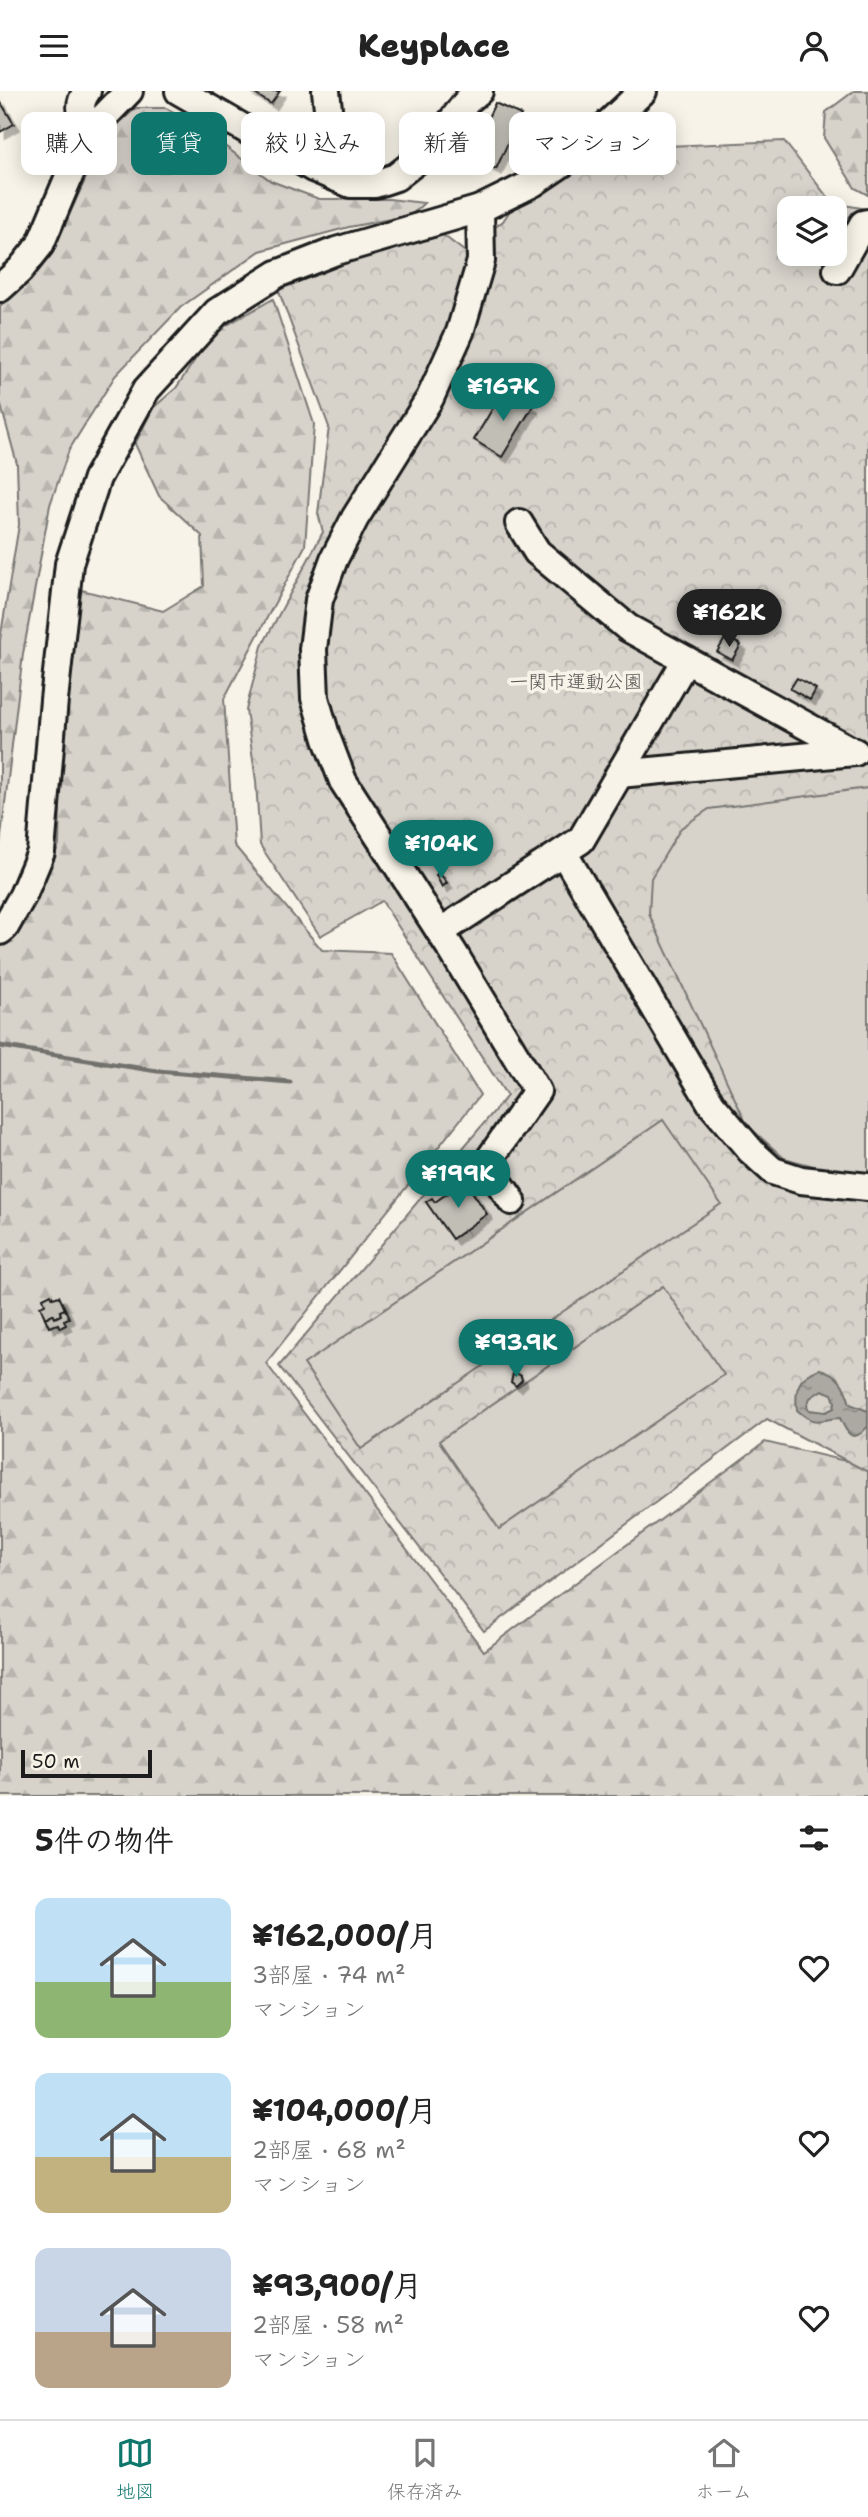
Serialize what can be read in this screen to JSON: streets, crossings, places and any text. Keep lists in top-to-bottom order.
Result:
{
  "parks": ["一関市運動公園"],
  "scale_bar": "50 m",
  "page": {
    "header": "Keyplace",
    "chip": [
      "購入",
      "賃貸",
      "絞り込み",
      "新着",
      "マンション"
    ],
    "price": [
      "¥167K",
      "¥162K",
      "¥104K",
      "¥199K",
      "¥93.9K"
    ],
    "scale": "50 m",
    "heading": "5件の物件",
    "list": [
      {
        "name": "¥162,000/月",
        "note": "3部屋 · 74 m² · マンション"
      },
      {
        "name": "¥104,000/月",
        "note": "2部屋 · 68 m² · マンション"
      },
      {
        "name": "¥93,900/月",
        "note": "2部屋 · 58 m² · マンション"
      }
    ],
    "tabs": ["地図", "保存済み", "ホーム"]
  }
}
